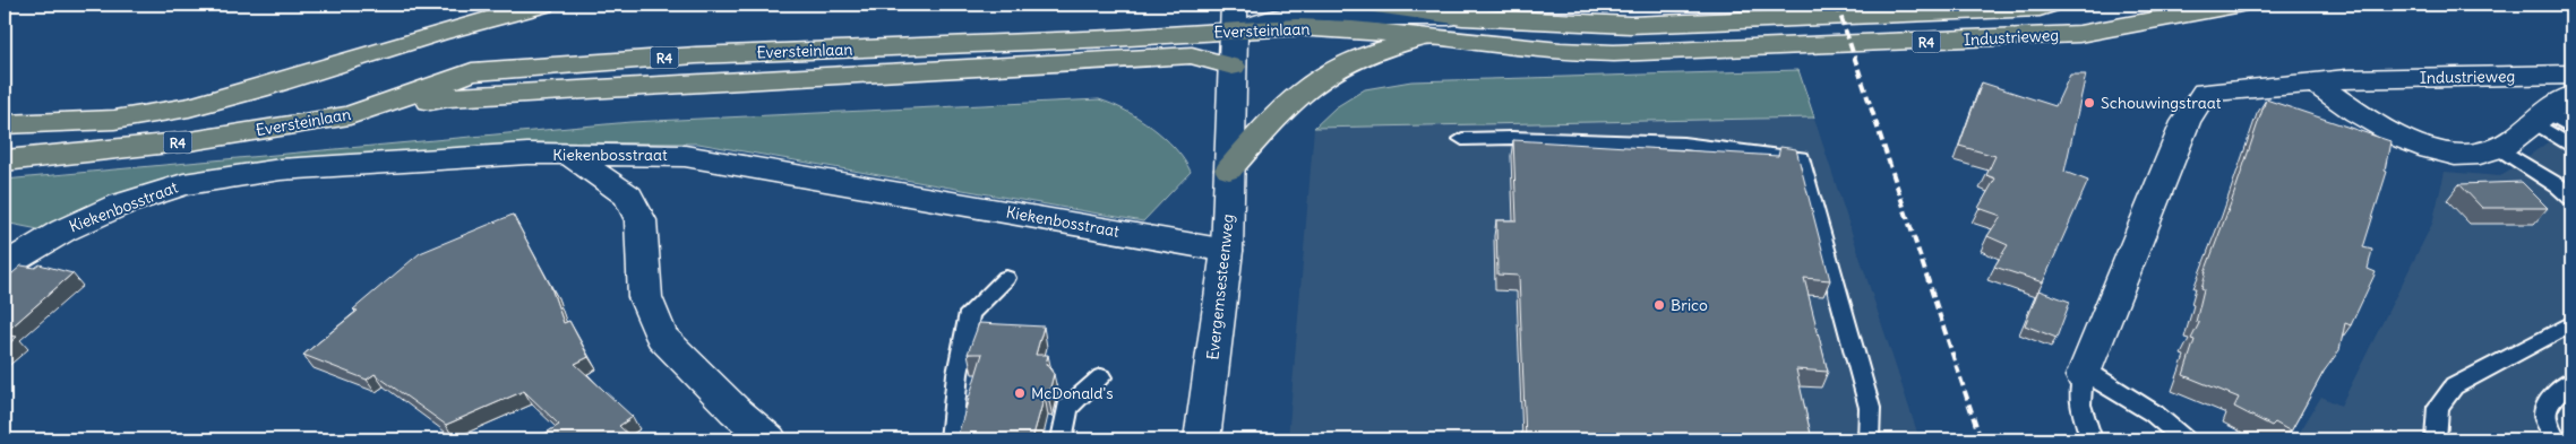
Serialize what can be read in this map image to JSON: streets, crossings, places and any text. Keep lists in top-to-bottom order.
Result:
{
  "streets": {
    "highway": ["Eversteinlaan", "Industrieweg", "R4"],
    "street": ["Kiekenbosstraat", "Evergemsesteenweg"]
  },
  "crossings": [
    ["Eversteinlaan", "Industrieweg"],
    ["Eversteinlaan", "Evergemsesteenweg"],
    ["Industrieweg", "R4"],
    ["Kiekenbosstraat", "Evergemsesteenweg"]
  ],
  "places": ["Schouwingstraat", "Brico", "McDonald's"]
}
